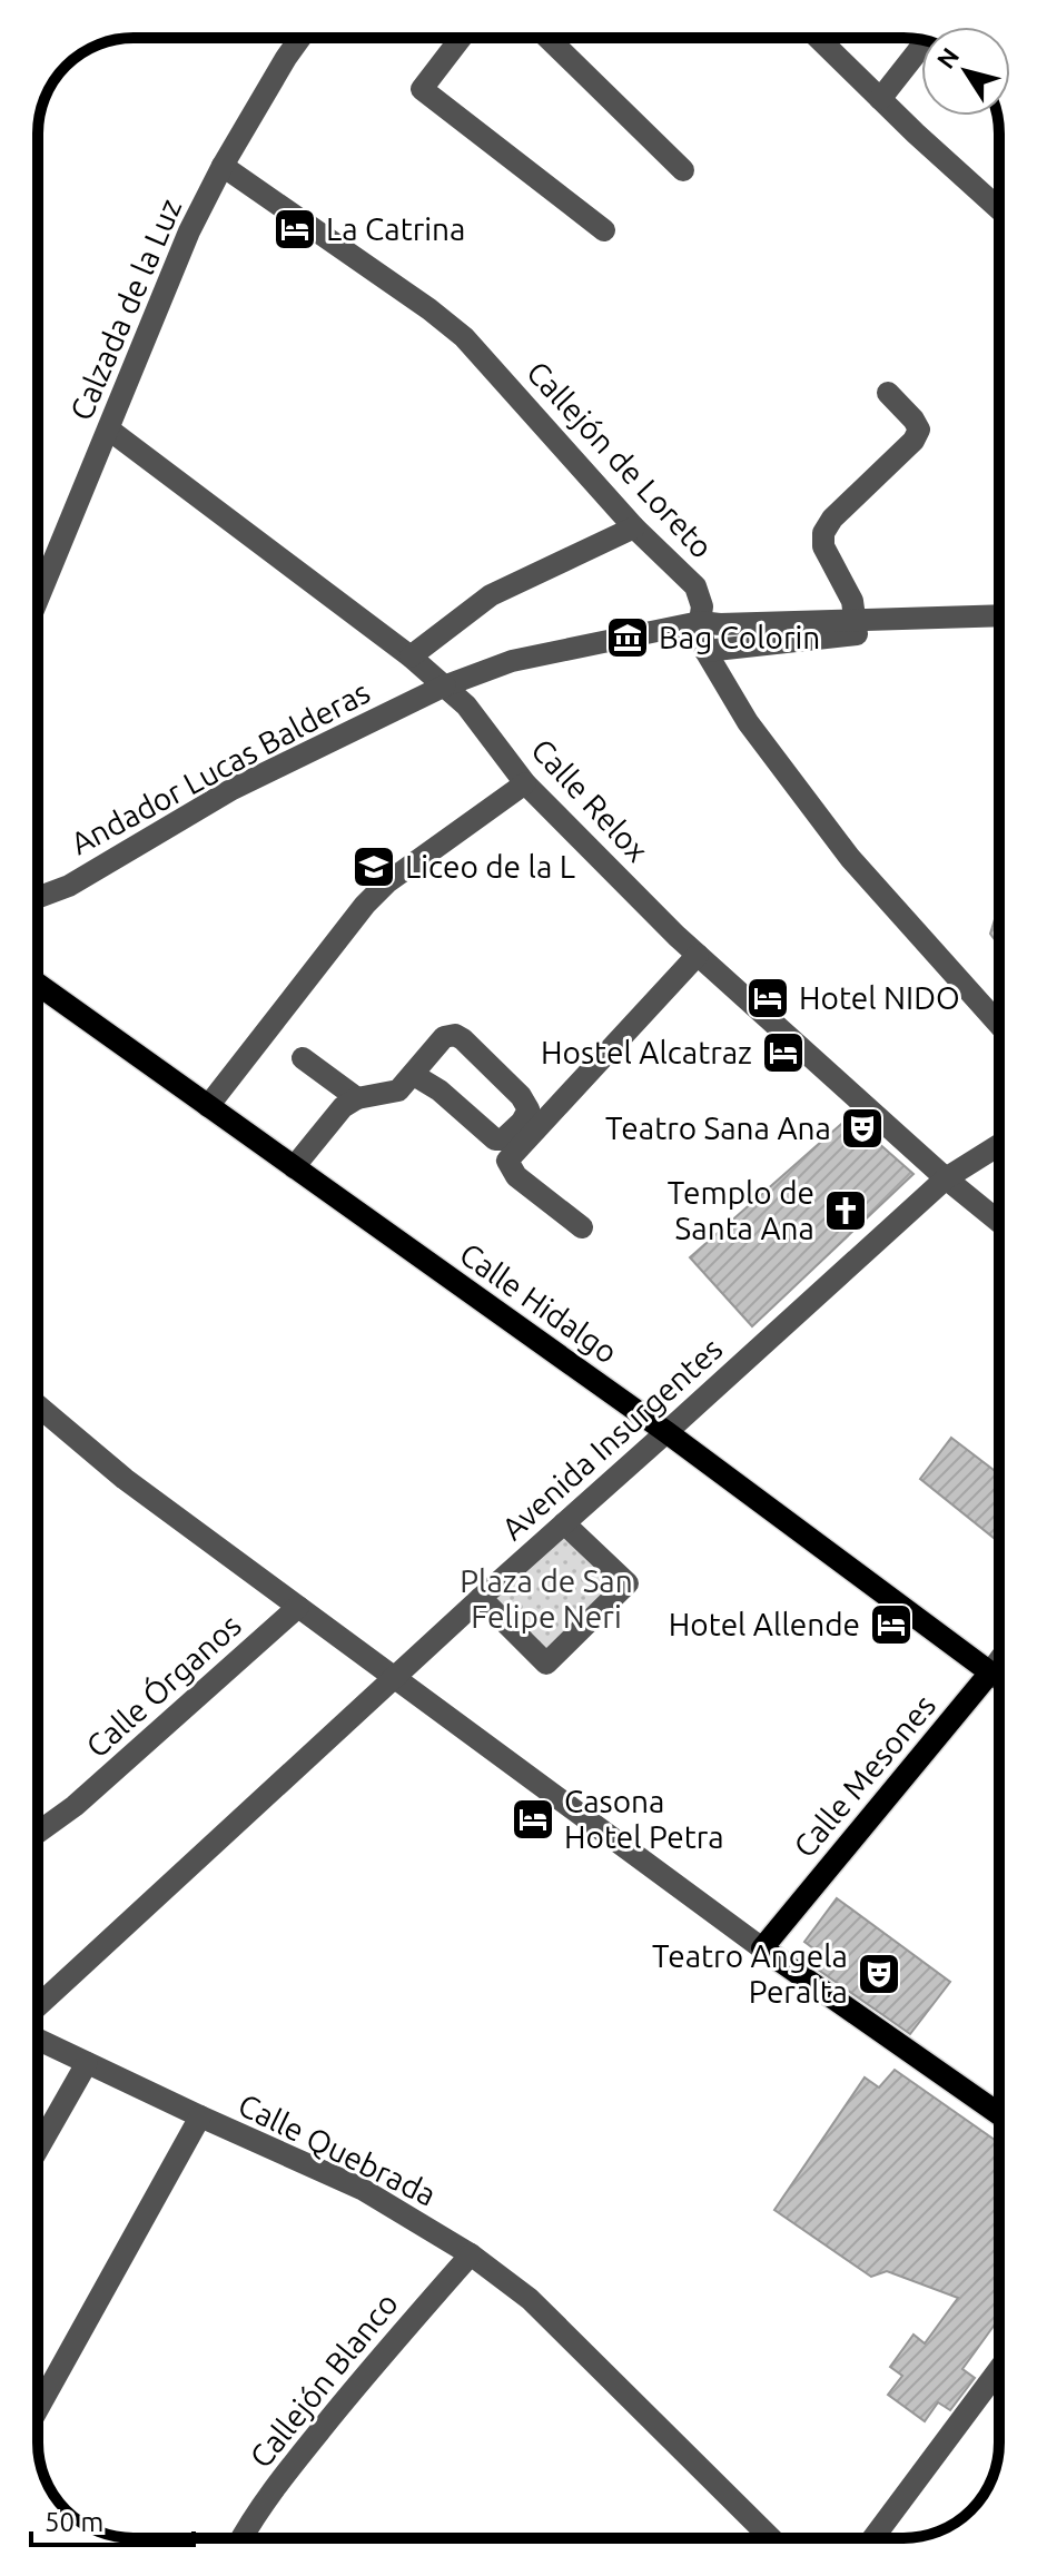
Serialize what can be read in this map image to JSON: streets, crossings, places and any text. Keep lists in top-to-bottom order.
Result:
{
  "streets": {
    "main road": ["Calle Hidalgo", "Calle Mesones"],
    "street": [
      "Calzada de la Luz",
      "Callejón de Loreto",
      "Andador Lucas Balderas",
      "Calle Relox",
      "Avenida Insurgentes",
      "Calle Órganos",
      "Calle Quebrada",
      "Callejón Blanco"
    ]
  },
  "crossings": [
    ["Calzada de la Luz", "Callejón de Loreto"],
    ["Calzada de la Luz", "Calle Relox"],
    ["Callejón de Loreto", "Andador Lucas Balderas"],
    ["Andador Lucas Balderas", "Calle Relox"],
    ["Calle Relox", "Avenida Insurgentes"],
    ["Calle Hidalgo", "Avenida Insurgentes"],
    ["Calle Hidalgo", "Calle Mesones"],
    ["Calle Quebrada", "Callejón Blanco"]
  ],
  "parks": ["Plaza de San Felipe Neri"],
  "places": {
    "hotel": [
      "La Catrina",
      "Hotel NIDO",
      "Hostel Alcatraz",
      "Hotel Allende",
      "Casona Hotel Petra"
    ],
    "museum": ["Bag Colorin"],
    "school or university": ["Liceo de la L"],
    "theatre": ["Teatro Sana Ana", "Teatro Angela Peralta"],
    "church": ["Templo de Santa Ana"]
  },
  "scale_bar": "50 m",
  "north": "top left"
}
